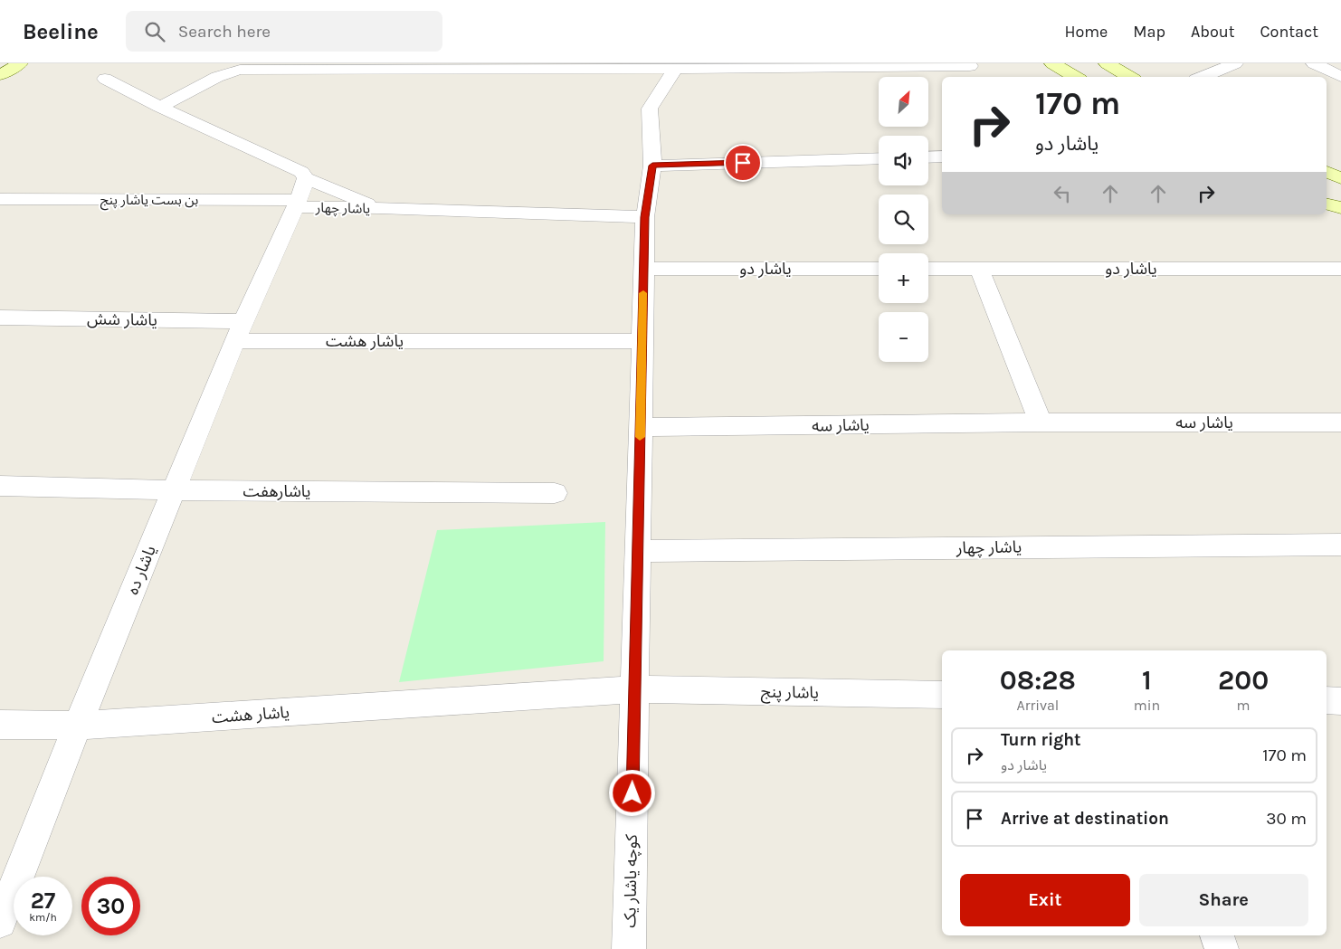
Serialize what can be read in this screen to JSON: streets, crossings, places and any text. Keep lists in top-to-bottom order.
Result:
{
  "streets": {
    "street": [
      "بن بست یاشار پنج",
      "یاشار چهار",
      "یاشار دو",
      "یاشار شش",
      "یاشار هشت",
      "یاشار سه",
      "یاشارهفت",
      "یاشار ده",
      "یاشار پنج",
      "کوچه یاشار یک"
    ]
  },
  "crossings": [
    ["بن بست یاشار پنج", "یاشار چهار"],
    ["یاشار چهار", "کوچه یاشار یک"],
    ["یاشار دو", "کوچه یاشار یک"],
    ["یاشار شش", "یاشار هشت"],
    ["یاشار شش", "یاشار ده"],
    ["یاشار هشت", "یاشار ده"],
    ["یاشار هشت", "یاشار پنج"],
    ["یاشار هشت", "کوچه یاشار یک"],
    ["یاشار سه", "کوچه یاشار یک"],
    ["یاشارهفت", "یاشار ده"],
    ["یاشار پنج", "کوچه یاشار یک"]
  ],
  "north": "top right",
  "page": {
    "header": "Beeline",
    "search": "Search here",
    "nav": [
      "Home",
      "Map",
      "About",
      "Contact"
    ],
    "map_buttons": ["+", "−"],
    "turn": ["170 m", "یاشار دو"],
    "eta": [
      "08:28",
      "Arrival",
      "1",
      "min",
      "200",
      "m"
    ],
    "list": [
      {
        "name": "Turn right",
        "note": "یاشار دو",
        "value": "170 m"
      },
      {
        "name": "Arrive at destination",
        "value": "30 m"
      }
    ],
    "buttons": ["Exit", "Share"],
    "speed": "27 km/h",
    "limit": "30"
  }
}
